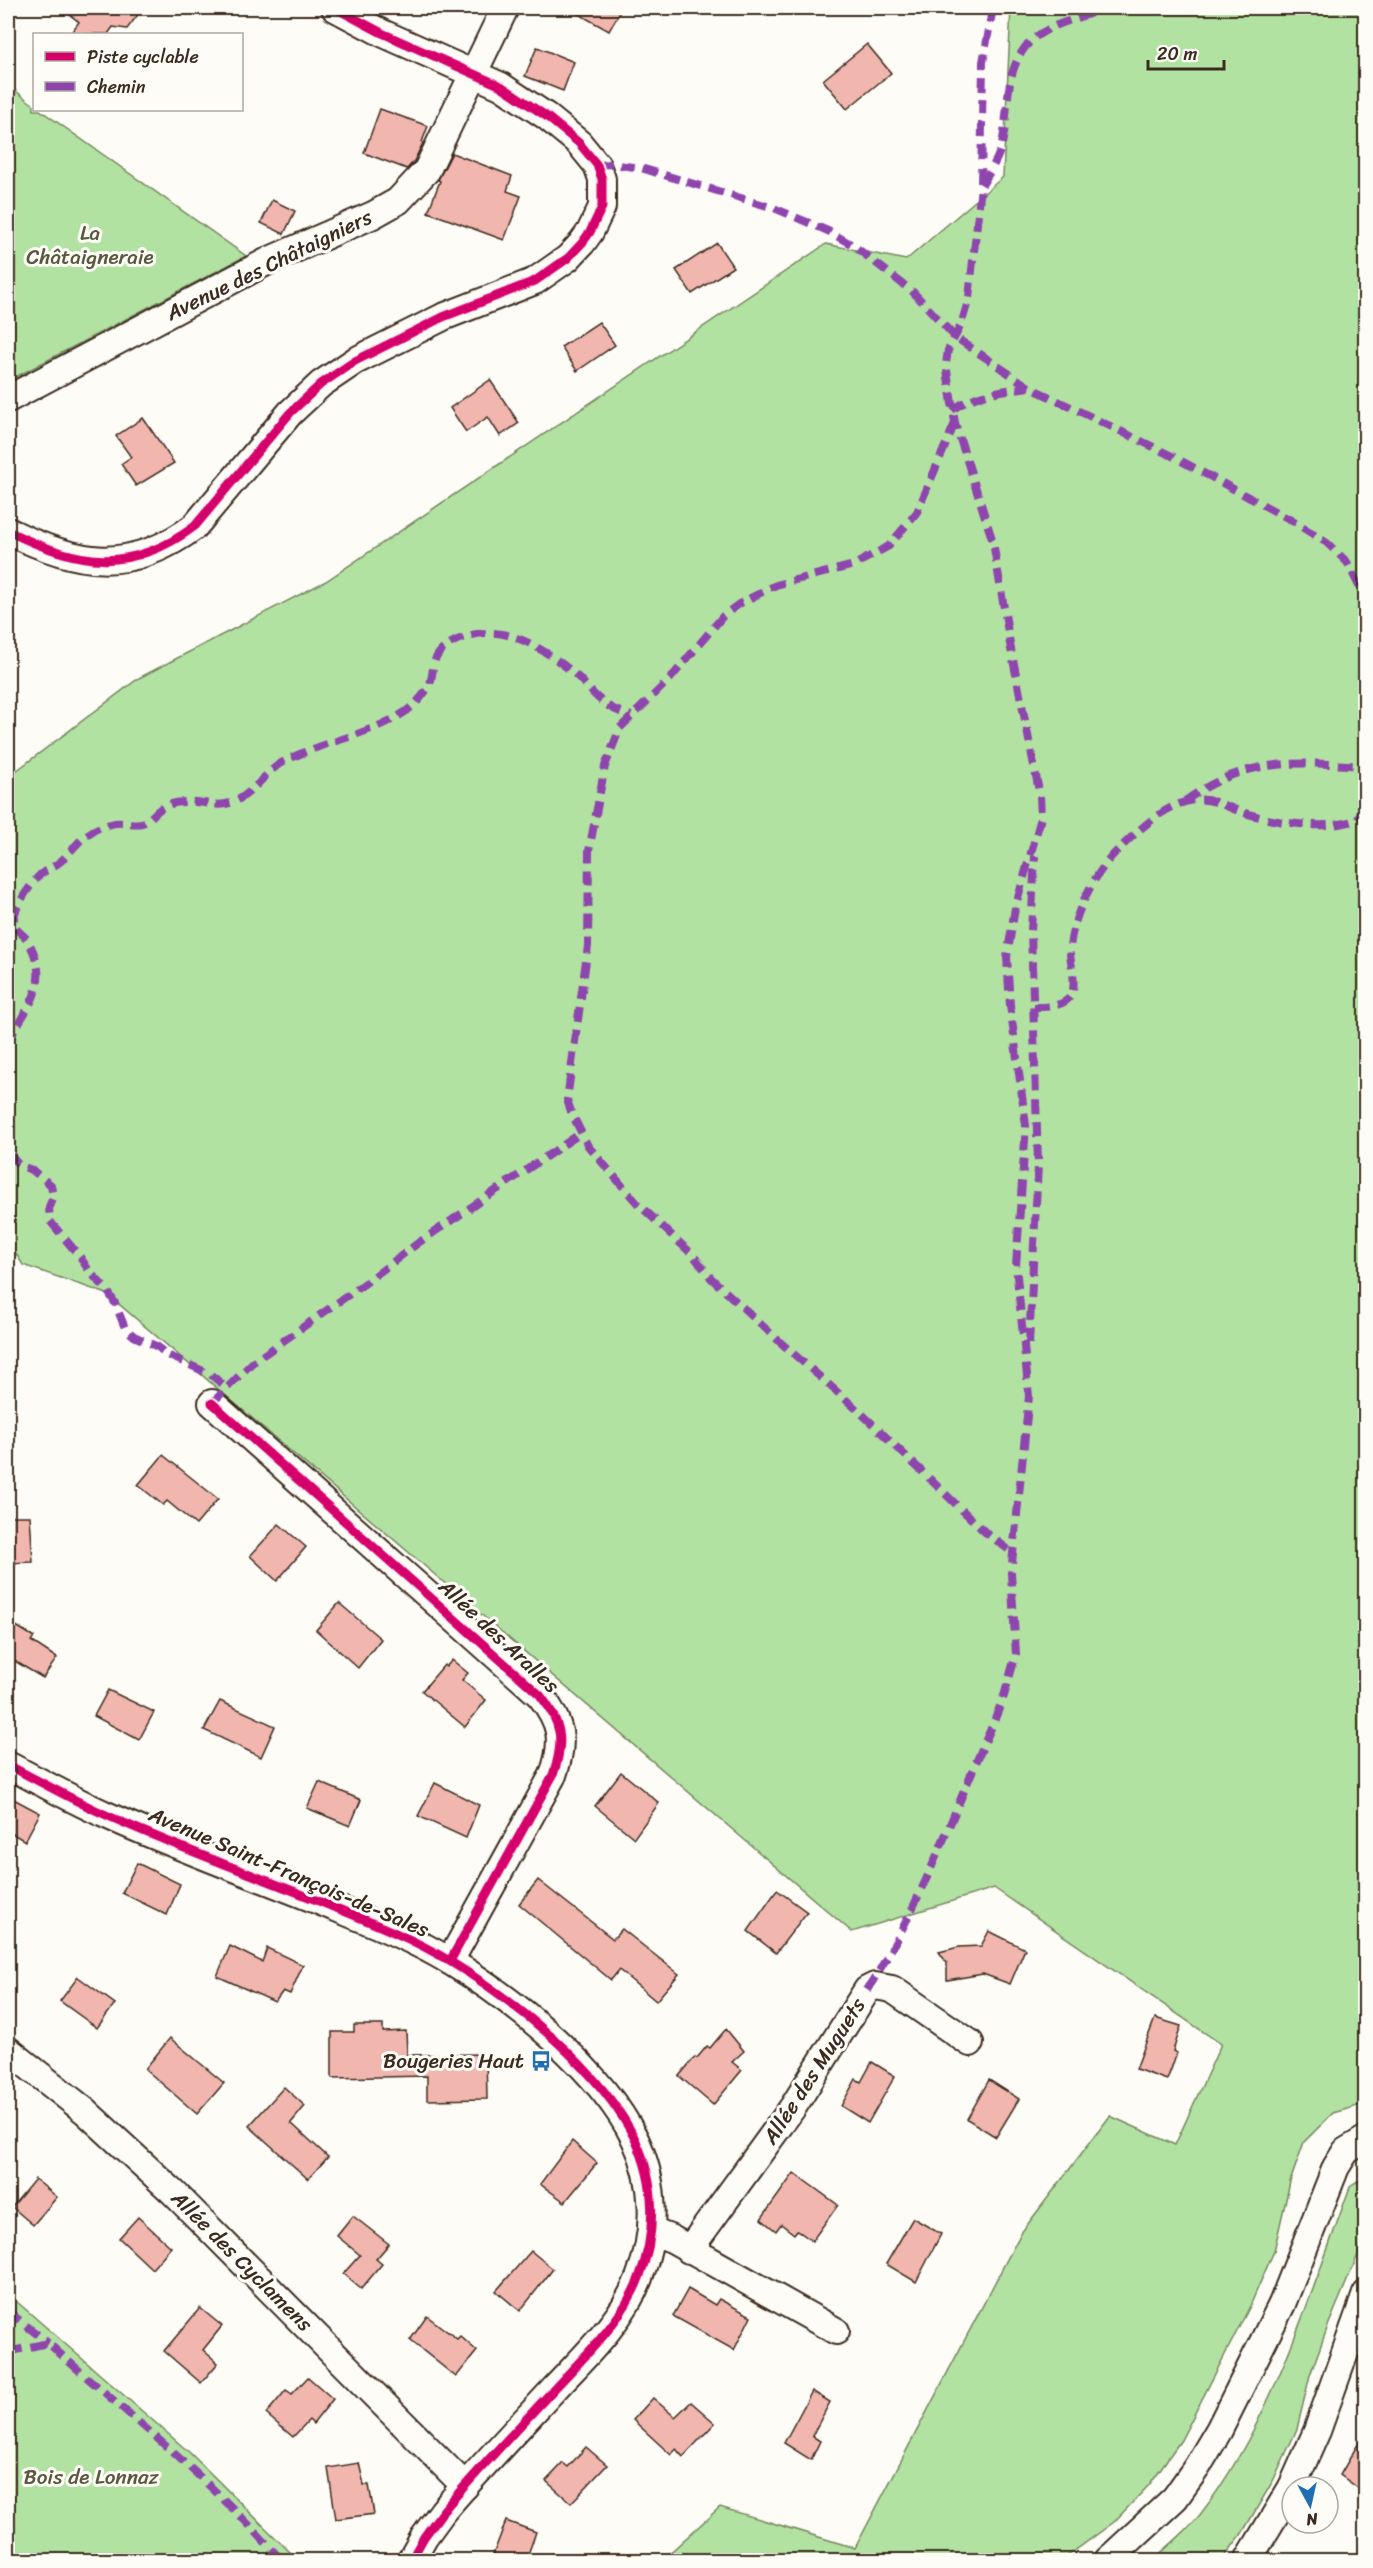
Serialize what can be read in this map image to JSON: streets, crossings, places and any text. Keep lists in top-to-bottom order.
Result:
{
  "streets": {
    "street": [
      "Avenue des Châtaigniers",
      "Allée des Aralles",
      "Avenue Saint-François-de-Sales",
      "Allée des Muguets",
      "Allée des Cyclamens"
    ]
  },
  "crossings": [
    ["Allée des Aralles", "Avenue Saint-François-de-Sales"],
    ["Avenue Saint-François-de-Sales", "Allée des Cyclamens"]
  ],
  "parks": ["La Châtaigneraie", "Bois de Lonnaz"],
  "places": {
    "bus stop": ["Bougeries Haut"]
  },
  "legend": ["Piste cyclable", "Chemin"],
  "scale_bar": "20 m",
  "north": "bottom"
}
